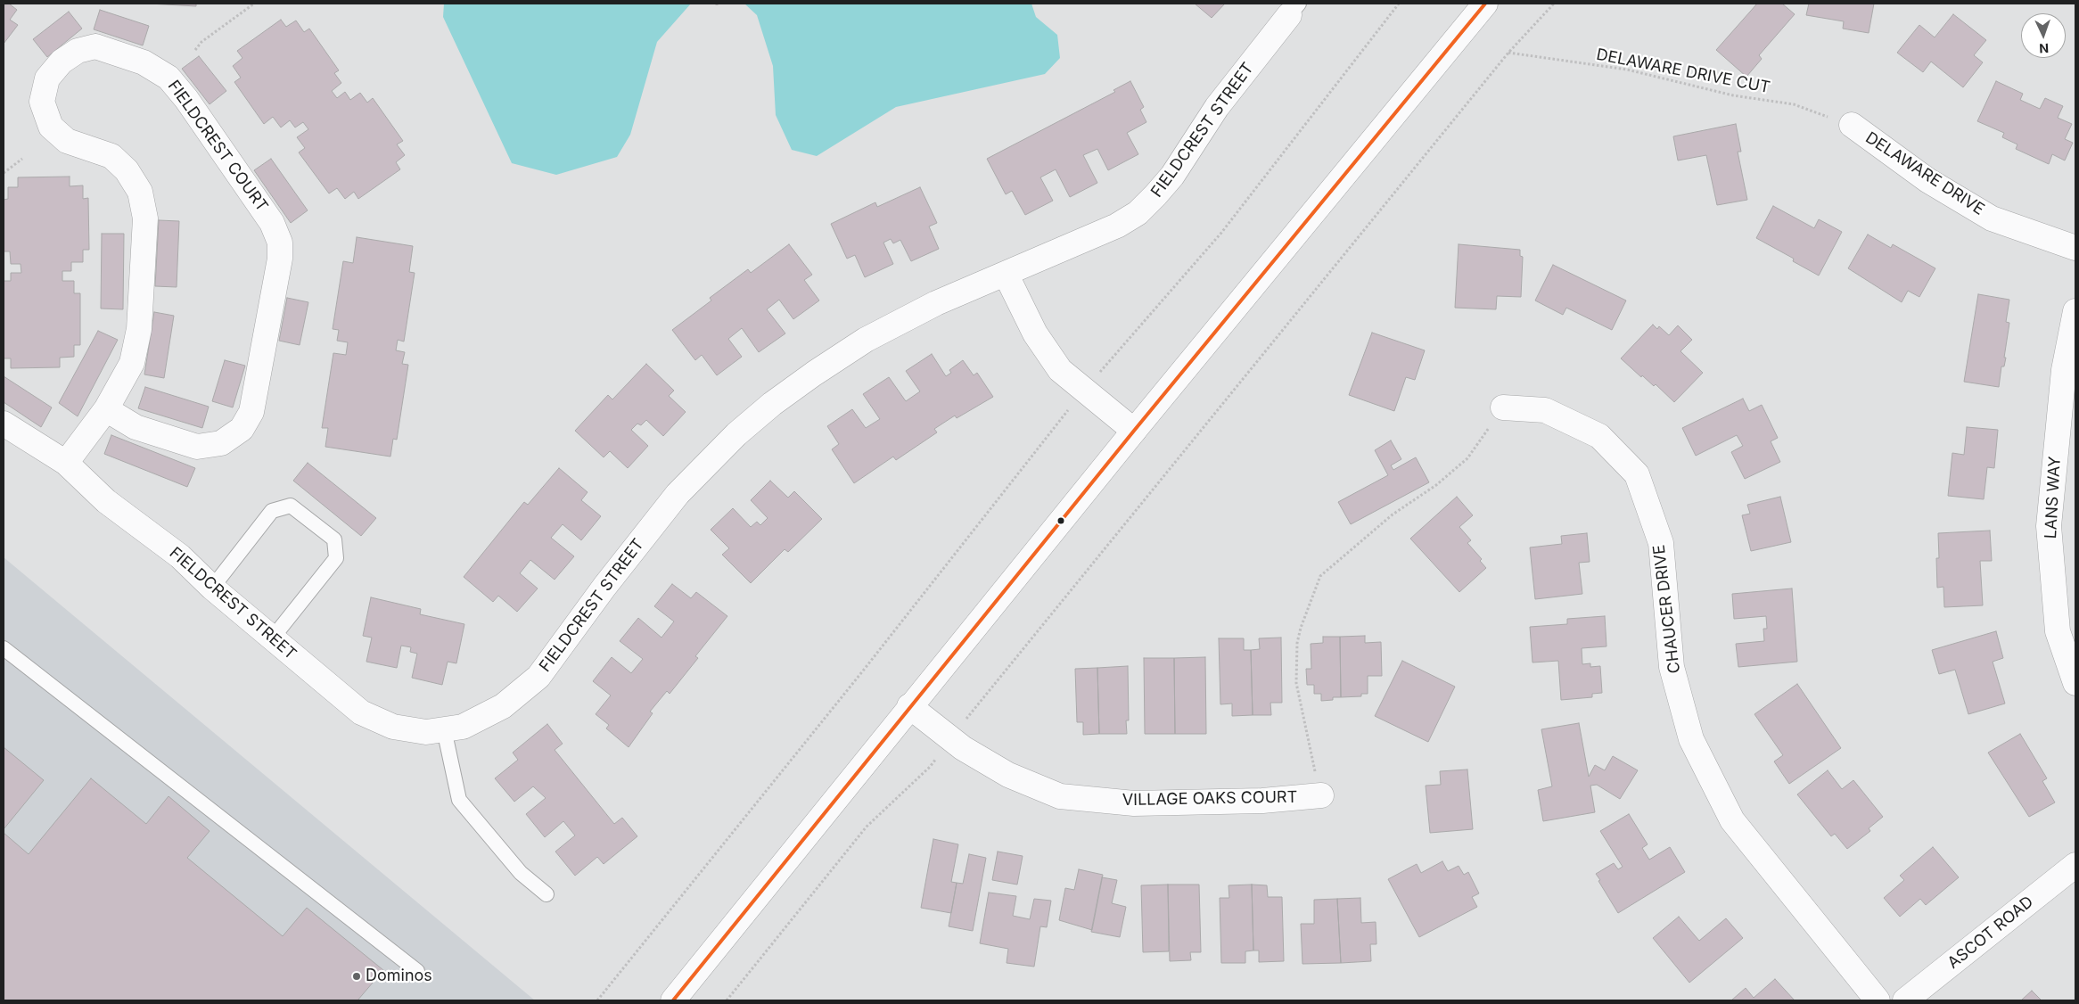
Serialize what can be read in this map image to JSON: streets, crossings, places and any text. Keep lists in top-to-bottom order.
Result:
{
  "streets": {
    "street": [
      "FIELDCREST STREET",
      "FIELDCREST COURT",
      "DELAWARE DRIVE",
      "LANS WAY",
      "CHAUCER DRIVE",
      "VILLAGE OAKS COURT",
      "ASCOT ROAD"
    ],
    "path": ["DELAWARE DRIVE CUT"]
  },
  "crossings": [
    ["DELAWARE DRIVE CUT", "DELAWARE DRIVE"],
    ["FIELDCREST STREET", "FIELDCREST COURT"]
  ],
  "places": ["Dominos"],
  "north": "bottom"
}
